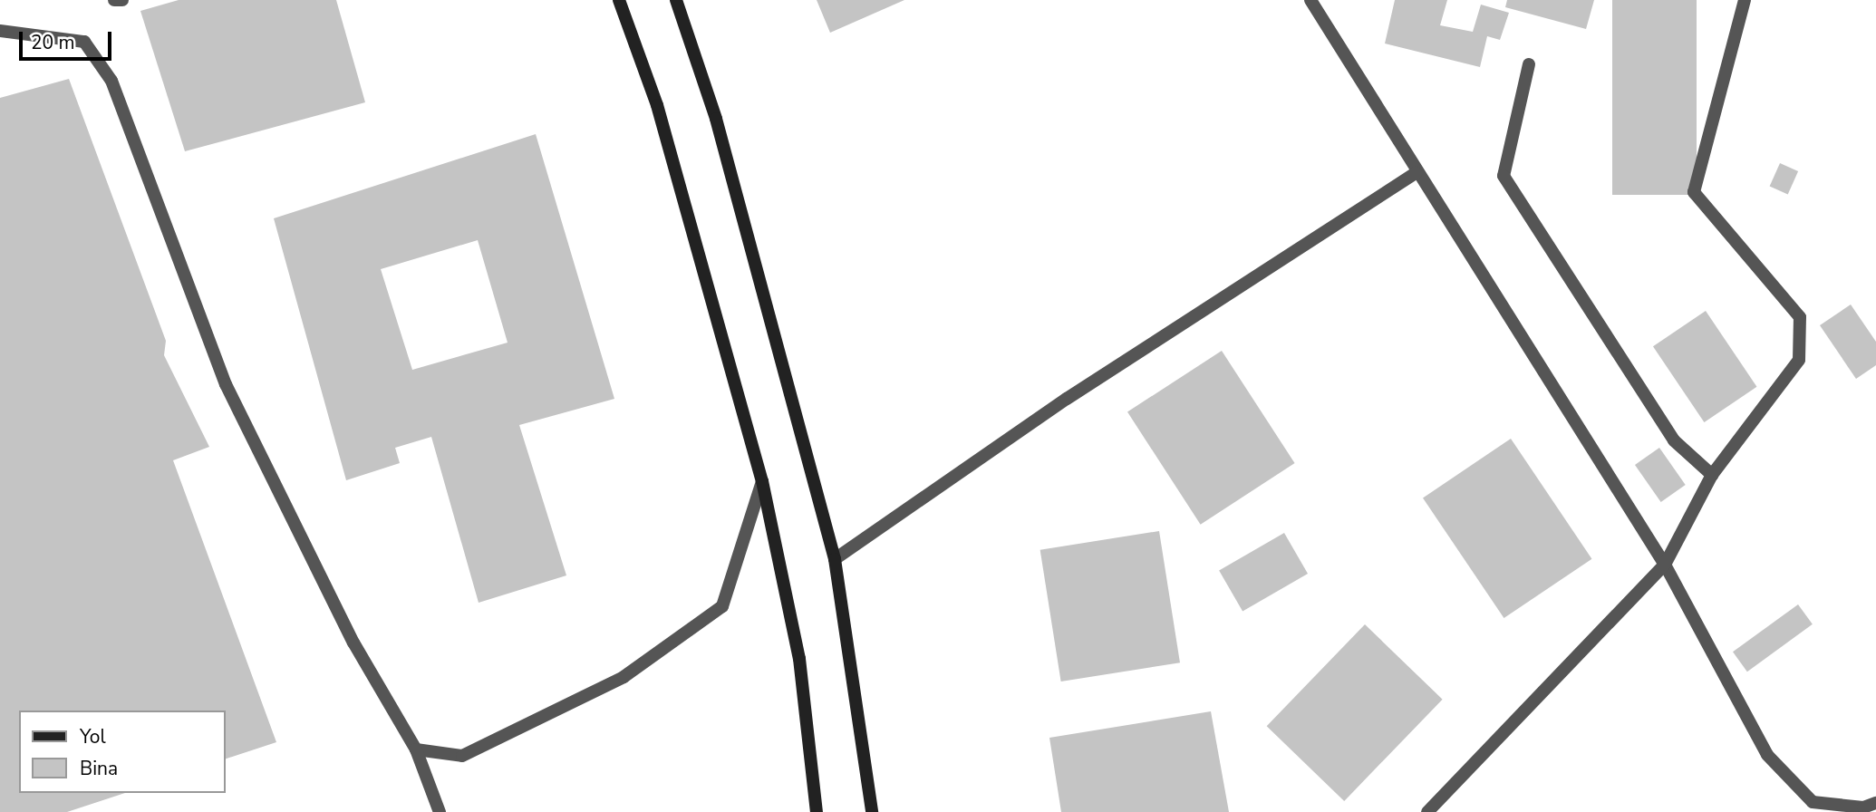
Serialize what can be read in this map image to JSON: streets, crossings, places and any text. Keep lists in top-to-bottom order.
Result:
{
  "legend": ["Yol", "Bina"],
  "scale_bar": "20 m"
}
